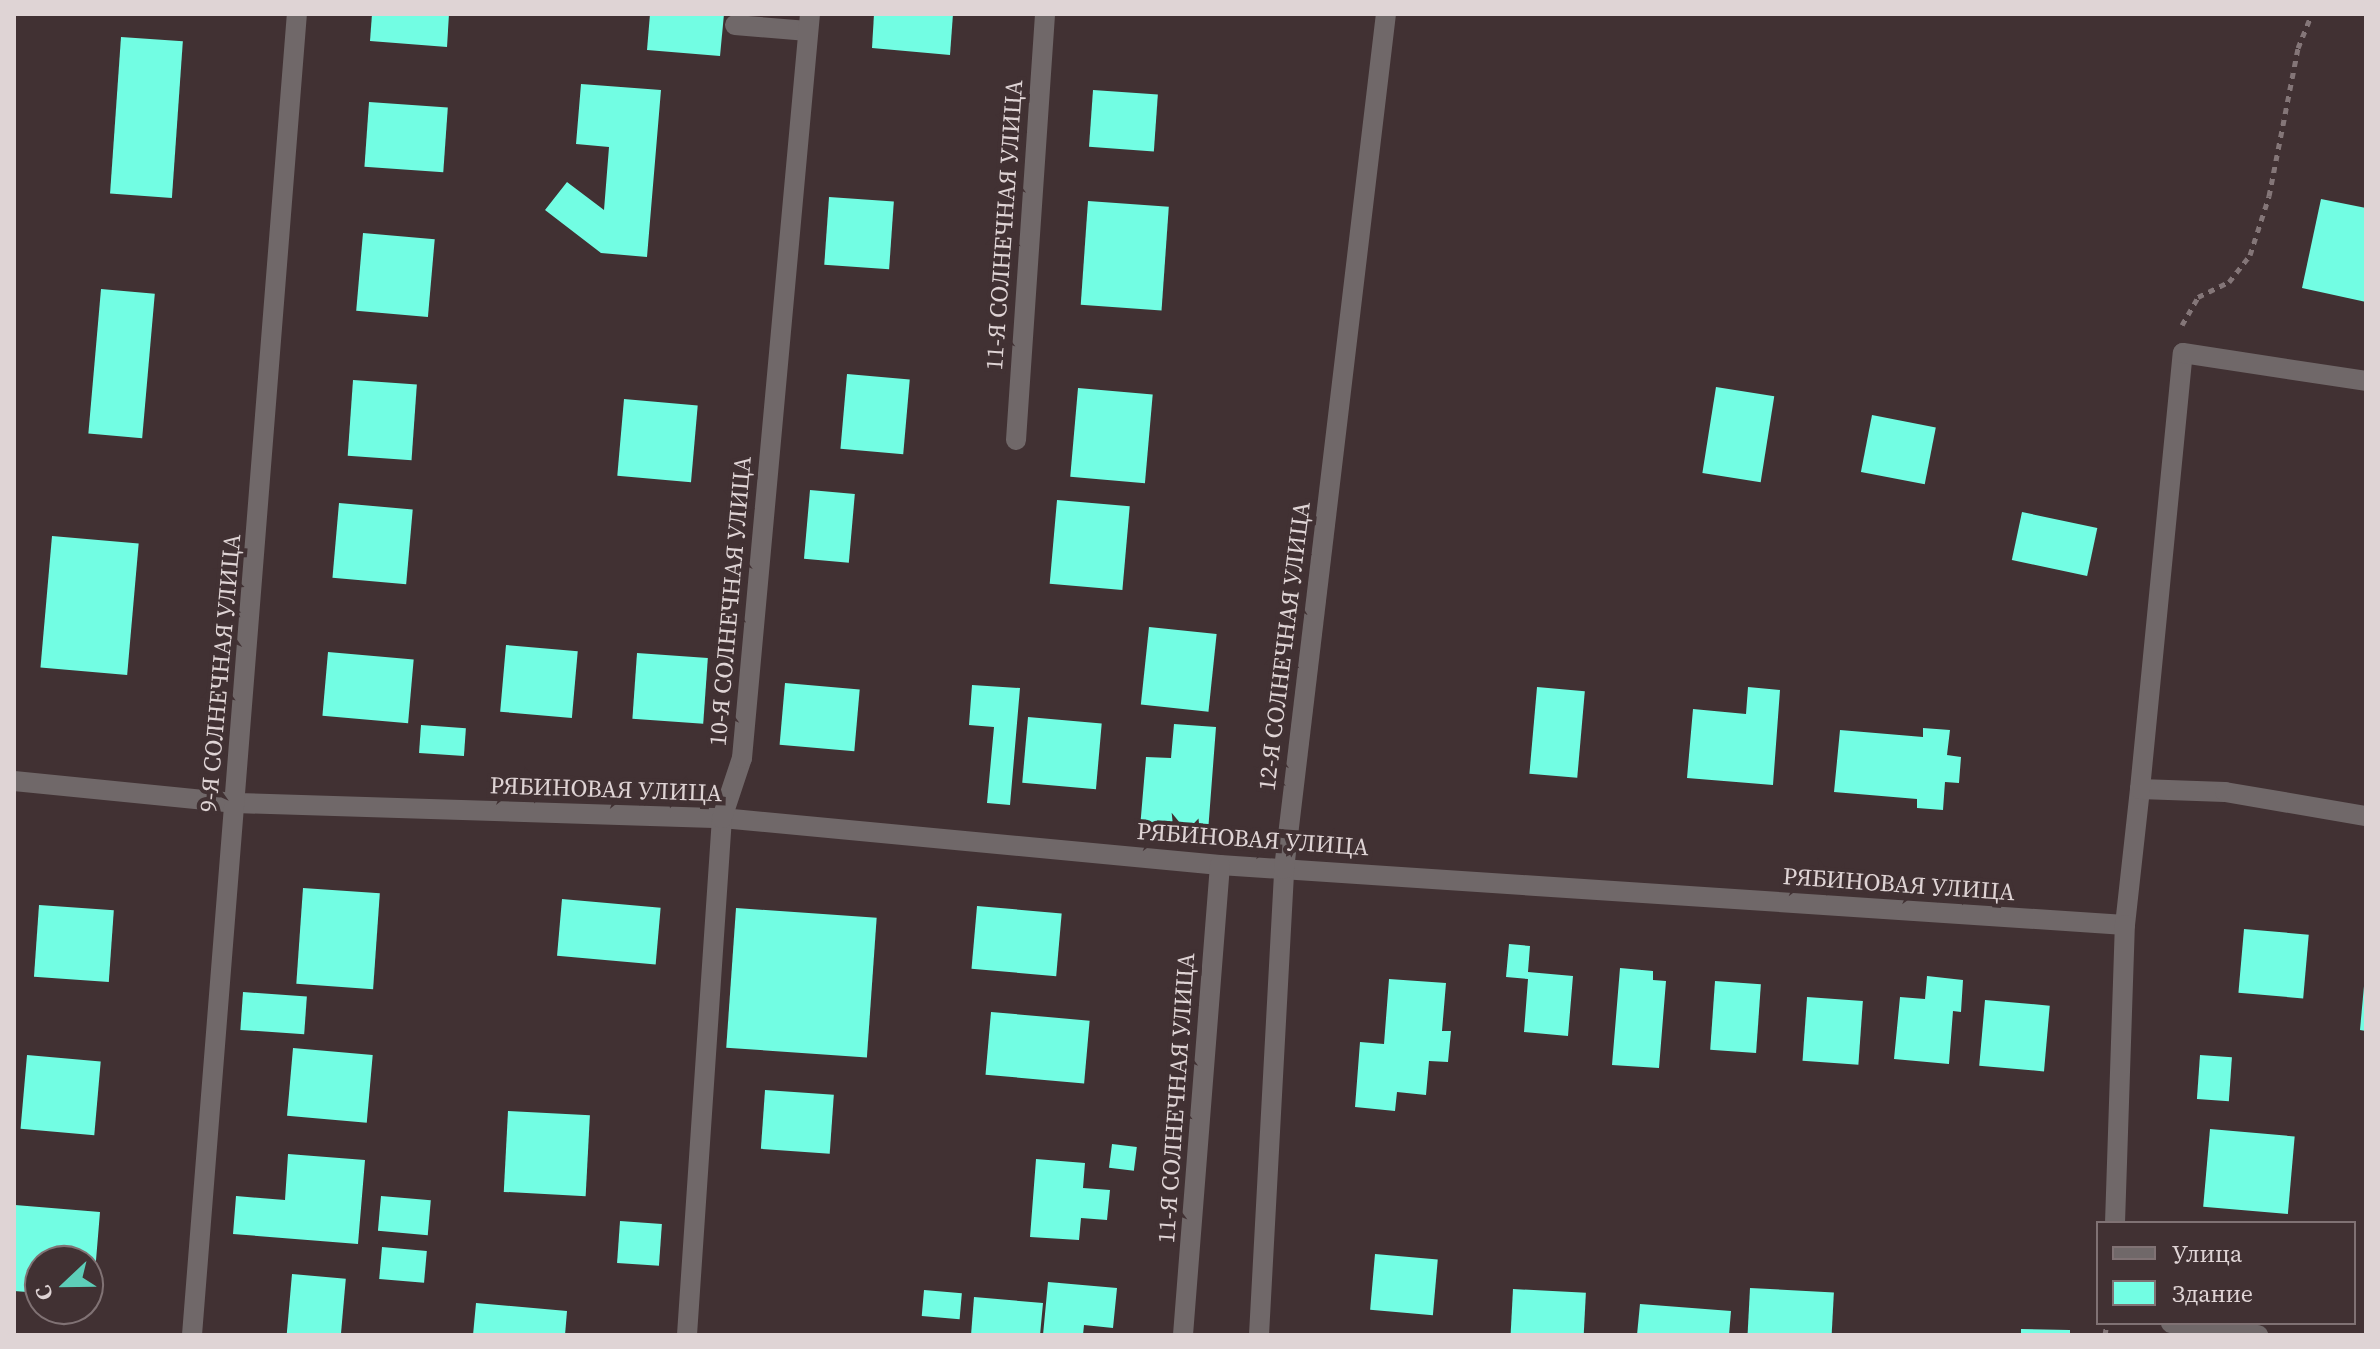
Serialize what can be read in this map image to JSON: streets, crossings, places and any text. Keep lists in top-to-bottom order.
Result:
{
  "streets": {
    "street": [
      "11-Я СОЛНЕЧНАЯ УЛИЦА",
      "10-Я СОЛНЕЧНАЯ УЛИЦА",
      "12-Я СОЛНЕЧНАЯ УЛИЦА",
      "9-Я СОЛНЕЧНАЯ УЛИЦА",
      "РЯБИНОВАЯ УЛИЦА"
    ]
  },
  "crossings": [
    ["11-Я СОЛНЕЧНАЯ УЛИЦА", "РЯБИНОВАЯ УЛИЦА"],
    ["10-Я СОЛНЕЧНАЯ УЛИЦА", "РЯБИНОВАЯ УЛИЦА"],
    ["12-Я СОЛНЕЧНАЯ УЛИЦА", "РЯБИНОВАЯ УЛИЦА"],
    ["9-Я СОЛНЕЧНАЯ УЛИЦА", "РЯБИНОВАЯ УЛИЦА"]
  ],
  "legend": ["Улица", "Здание"],
  "north": "left"
}
